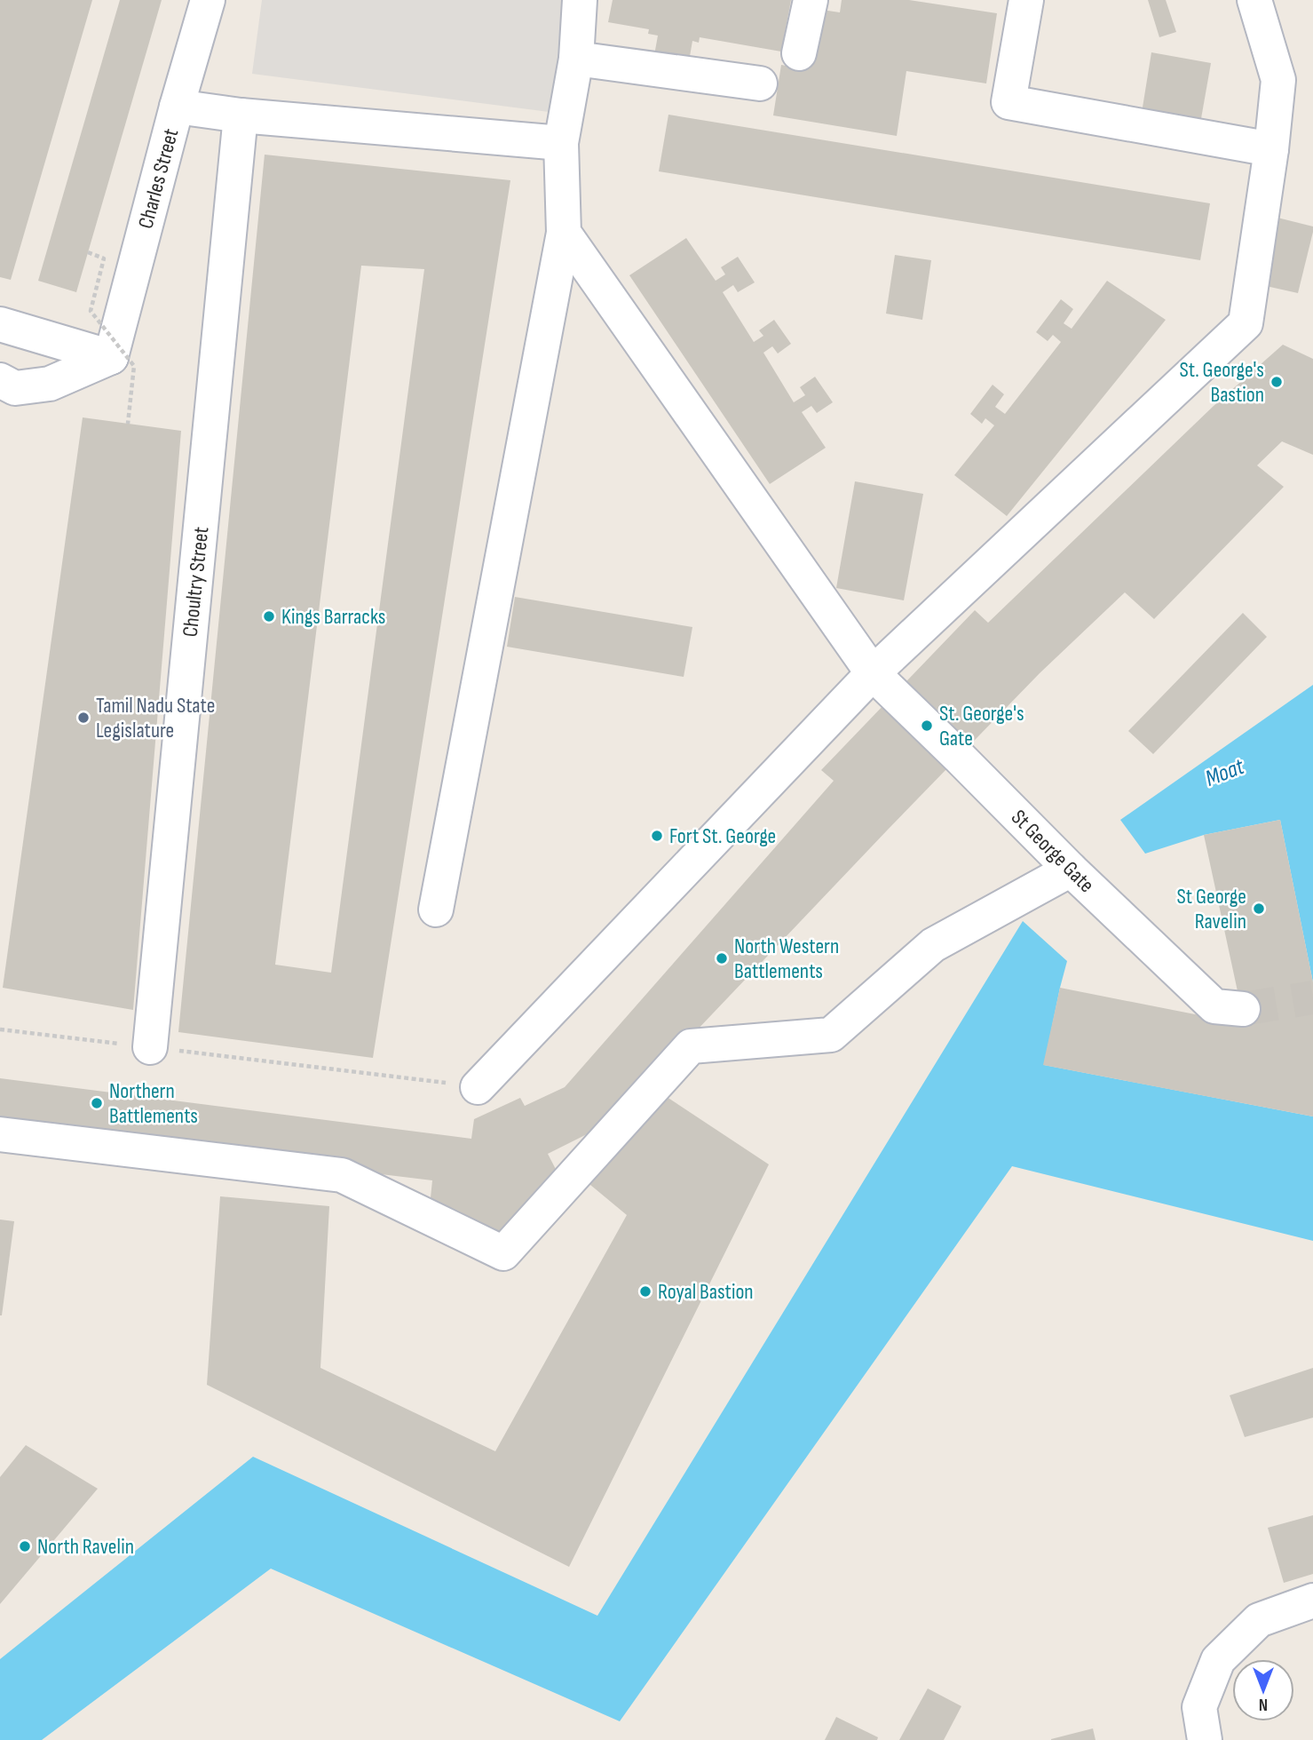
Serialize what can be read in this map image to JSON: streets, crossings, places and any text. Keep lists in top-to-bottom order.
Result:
{
  "streets": {
    "lane": ["Charles Street", "Choultry Street", "St George Gate"]
  },
  "water": ["Moat"],
  "places": [
    "St. George's Bastion",
    "Kings Barracks",
    "Tamil Nadu State Legislature",
    "St. George's Gate",
    "Fort St. George",
    "St George Ravelin",
    "North Western Battlements",
    "Northern Battlements",
    "Royal Bastion",
    "North Ravelin"
  ],
  "north": "bottom"
}
